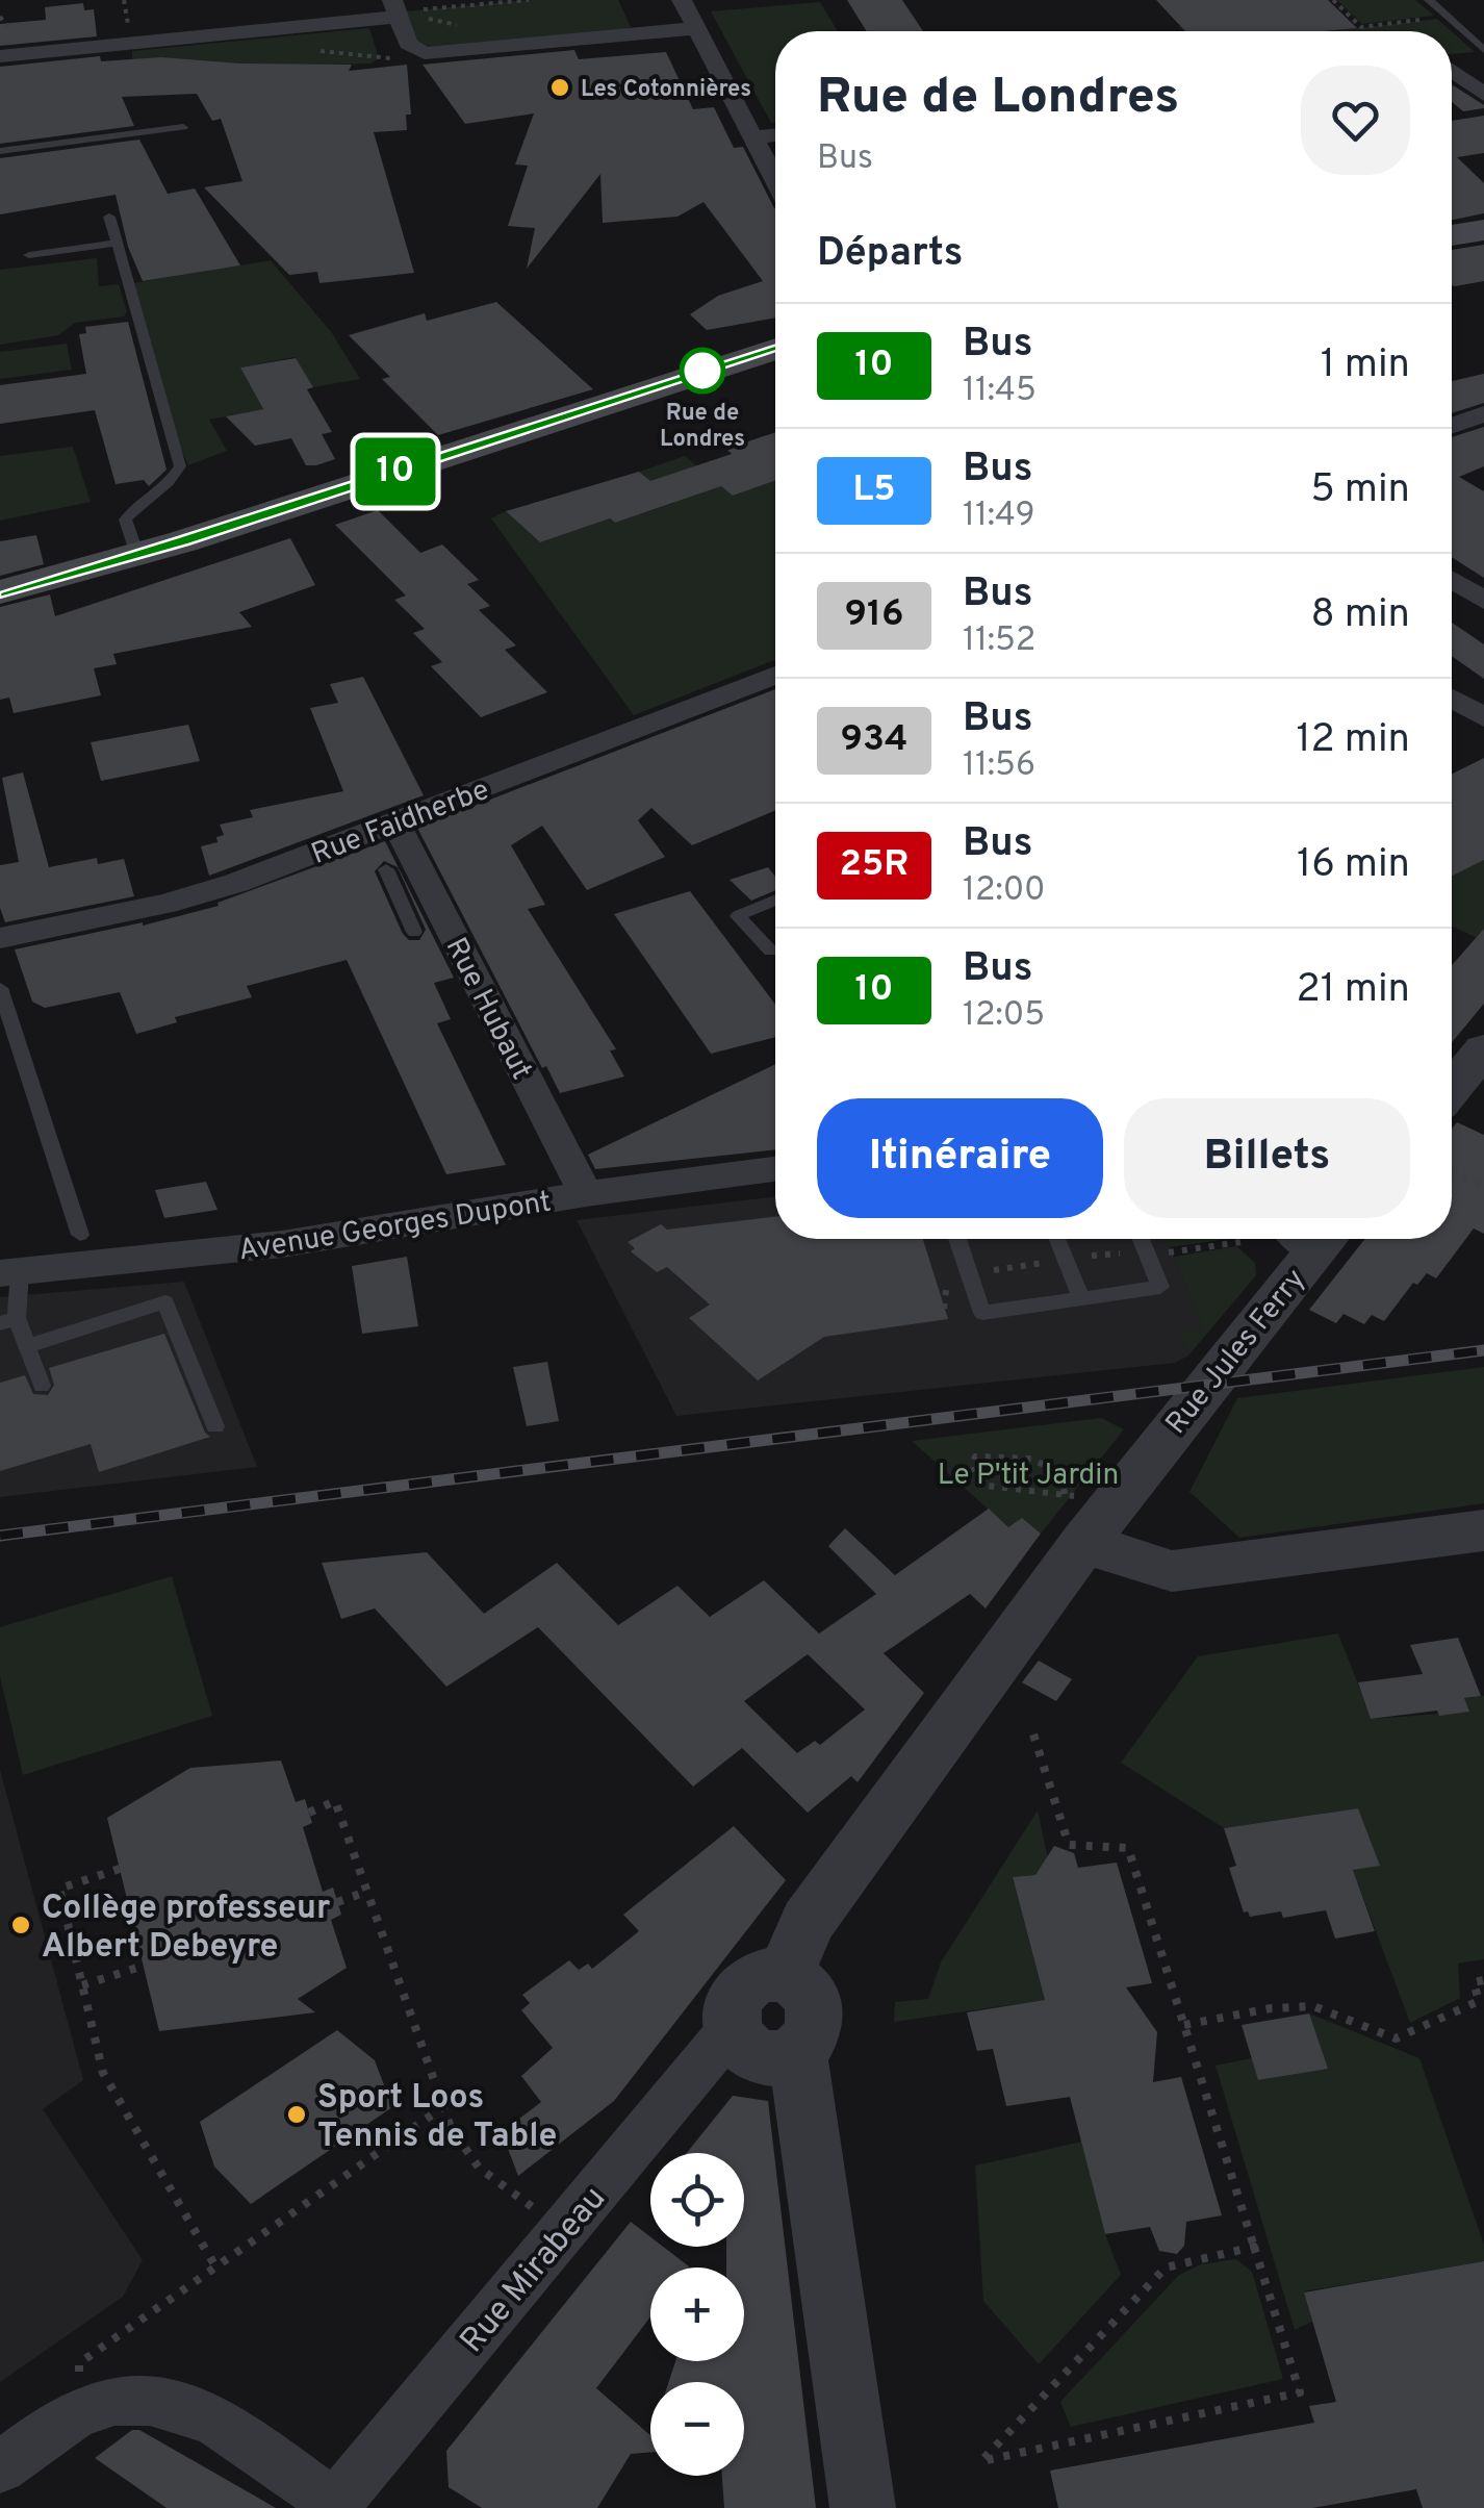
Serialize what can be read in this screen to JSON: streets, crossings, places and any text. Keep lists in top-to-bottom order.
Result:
{
  "streets": {
    "street": [
      "Rue Faidherbe",
      "Rue Hubaut",
      "Avenue Georges Dupont",
      "Rue Jules Ferry",
      "Rue Mirabeau"
    ]
  },
  "crossings": [
    ["Rue Faidherbe", "Rue Hubaut"],
    ["Rue Hubaut", "Avenue Georges Dupont"],
    ["Rue Jules Ferry", "Rue Mirabeau"]
  ],
  "parks": ["Le P'tit Jardin"],
  "places": [
    "Les Cotonnières",
    "Rue de Londres",
    "Collège professeur Albert Debeyre",
    "Sport Loos Tennis de Table"
  ],
  "lines": ["bus line 10"],
  "page": {
    "on_map": "10",
    "heading": [
      ["Rue de Londres", "Bus"],
      "Départs"
    ],
    "list": [
      {
        "mark": "10",
        "name": "Bus",
        "note": "11:45",
        "value": "1 min"
      },
      {
        "mark": "L5",
        "name": "Bus",
        "note": "11:49",
        "value": "5 min"
      },
      {
        "mark": "916",
        "name": "Bus",
        "note": "11:52",
        "value": "8 min"
      },
      {
        "mark": "934",
        "name": "Bus",
        "note": "11:56",
        "value": "12 min"
      },
      {
        "mark": "25R",
        "name": "Bus",
        "note": "12:00",
        "value": "16 min"
      },
      {
        "mark": "10",
        "name": "Bus",
        "note": "12:05",
        "value": "21 min"
      }
    ],
    "buttons": ["Itinéraire", "Billets"],
    "map_buttons": ["+", "−"]
  }
}
